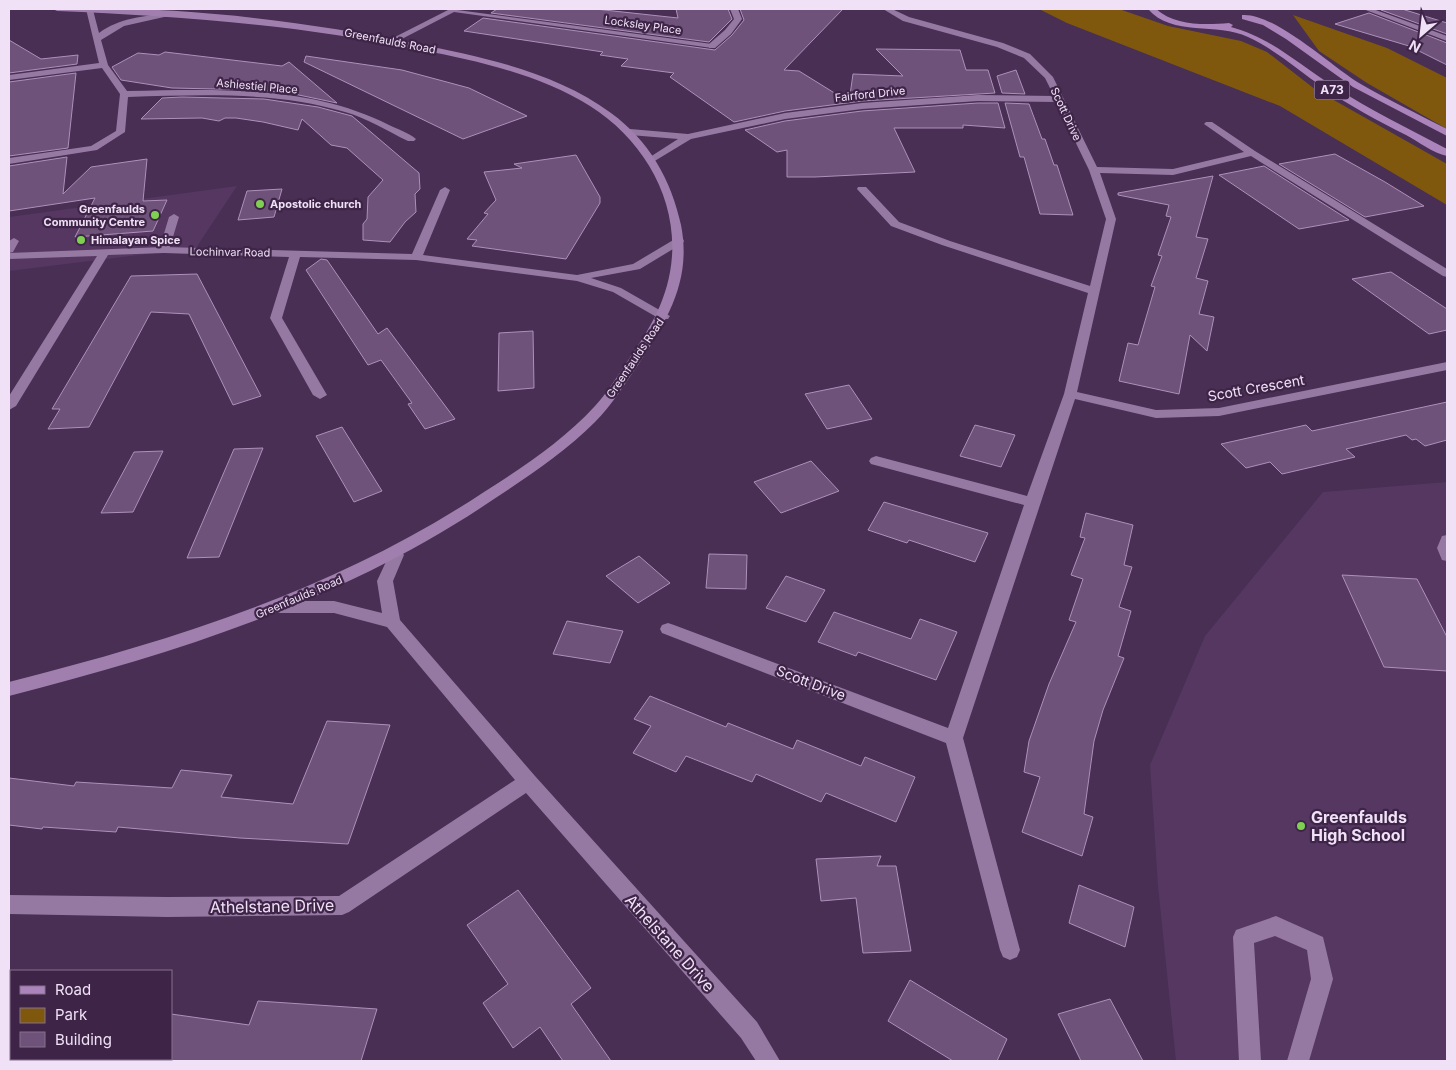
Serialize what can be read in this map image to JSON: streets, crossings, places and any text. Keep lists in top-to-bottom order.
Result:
{
  "streets": {
    "main road": ["A73"],
    "street": [
      "Locksley Place",
      "Greenfaulds Road",
      "Ashiestiel Place",
      "Fairford Drive",
      "Scott Drive",
      "Lochinvar Road",
      "Scott Crescent",
      "Athelstane Drive"
    ]
  },
  "crossings": [
    ["Greenfaulds Road", "Fairford Drive"],
    ["Greenfaulds Road", "Lochinvar Road"],
    ["Fairford Drive", "Scott Drive"],
    ["Scott Drive", "Scott Crescent"]
  ],
  "places": [
    "Apostolic church",
    "Greenfaulds Community Centre",
    "Himalayan Spice",
    "Greenfaulds High School"
  ],
  "legend": ["Road", "Park", "Building"],
  "north": "bottom left"
}
